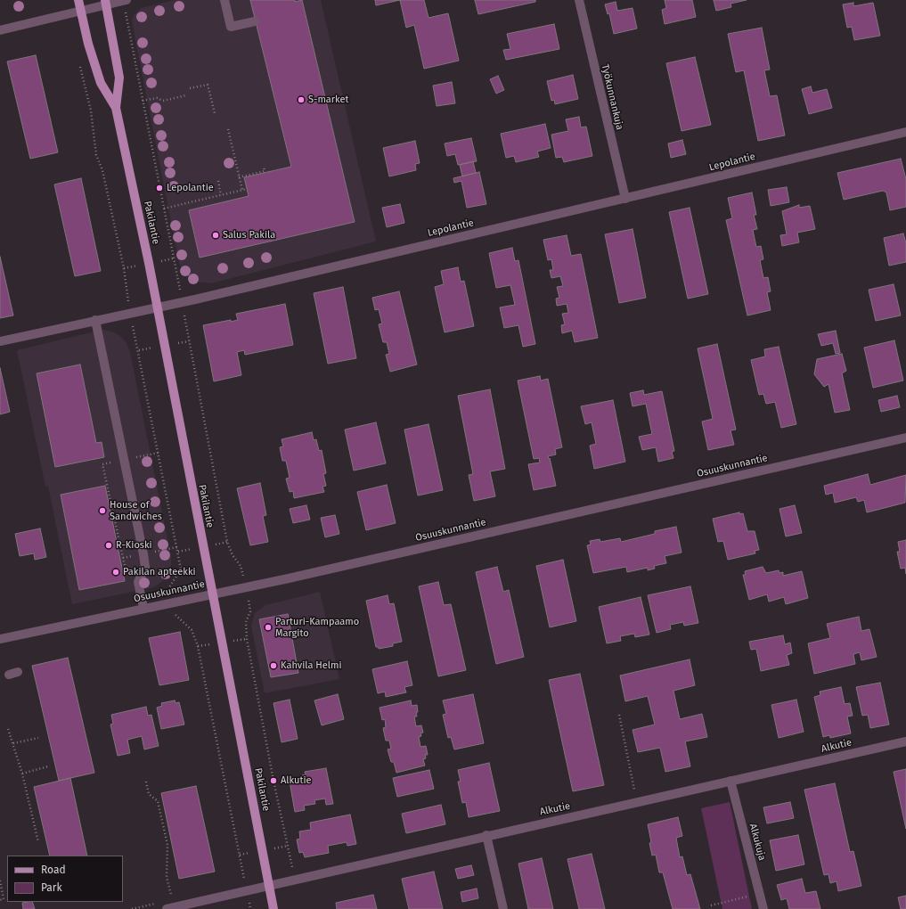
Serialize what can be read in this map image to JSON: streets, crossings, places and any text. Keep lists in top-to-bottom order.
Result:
{
  "streets": {
    "main road": ["Pakilantie"],
    "street": [
      "Työkunnankuja",
      "Lepolantie",
      "Osuuskunnantie",
      "Alkutie",
      "Alkukuja"
    ]
  },
  "crossings": [
    ["Työkunnankuja", "Lepolantie"],
    ["Lepolantie", "Pakilantie"],
    ["Pakilantie", "Osuuskunnantie"],
    ["Pakilantie", "Alkutie"],
    ["Alkutie", "Alkukuja"]
  ],
  "places": [
    "S-market",
    "Lepolantie",
    "Salus Pakila",
    "House of Sandwiches",
    "R-Kioski",
    "Pakilan apteekki",
    "Parturi-Kampaamo Margito",
    "Kahvila Helmi",
    "Alkutie"
  ],
  "legend": ["Road", "Park"]
}
